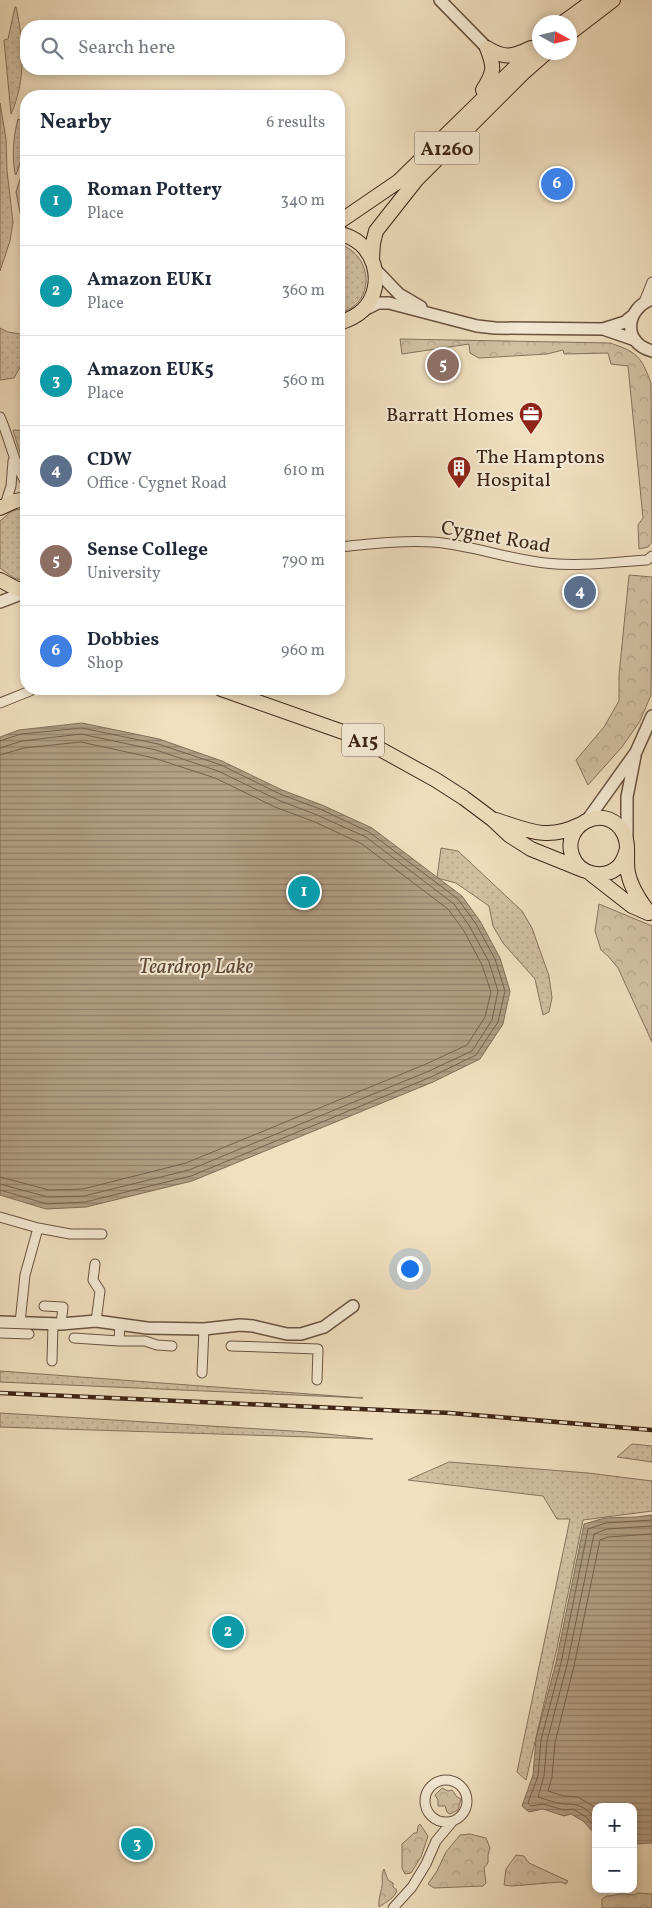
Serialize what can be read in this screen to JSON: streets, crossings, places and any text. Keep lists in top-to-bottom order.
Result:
{
  "streets": {
    "main road": ["A1260", "A15"],
    "street": ["Cygnet Road"]
  },
  "water": ["Teardrop Lake"],
  "places": {
    "office": ["Barratt Homes"],
    "building": ["The Hamptons Hospital"]
  },
  "north": "right",
  "page": {
    "search": "Search here",
    "heading": ["Nearby", "6 results"],
    "list": [
      {
        "mark": "1",
        "name": "Roman Pottery",
        "note": "Place",
        "value": "340 m"
      },
      {
        "mark": "2",
        "name": "Amazon EUK1",
        "note": "Place",
        "value": "360 m"
      },
      {
        "mark": "3",
        "name": "Amazon EUK5",
        "note": "Place",
        "value": "560 m"
      },
      {
        "mark": "4",
        "name": "CDW",
        "note": "Office · Cygnet Road",
        "value": "610 m"
      },
      {
        "mark": "5",
        "name": "Sense College",
        "note": "University",
        "value": "790 m"
      },
      {
        "mark": "6",
        "name": "Dobbies",
        "note": "Shop",
        "value": "960 m"
      }
    ],
    "pins": [
      "6",
      "5",
      "4",
      "1",
      "2",
      "3"
    ],
    "map_buttons": ["+", "−"]
  }
}
